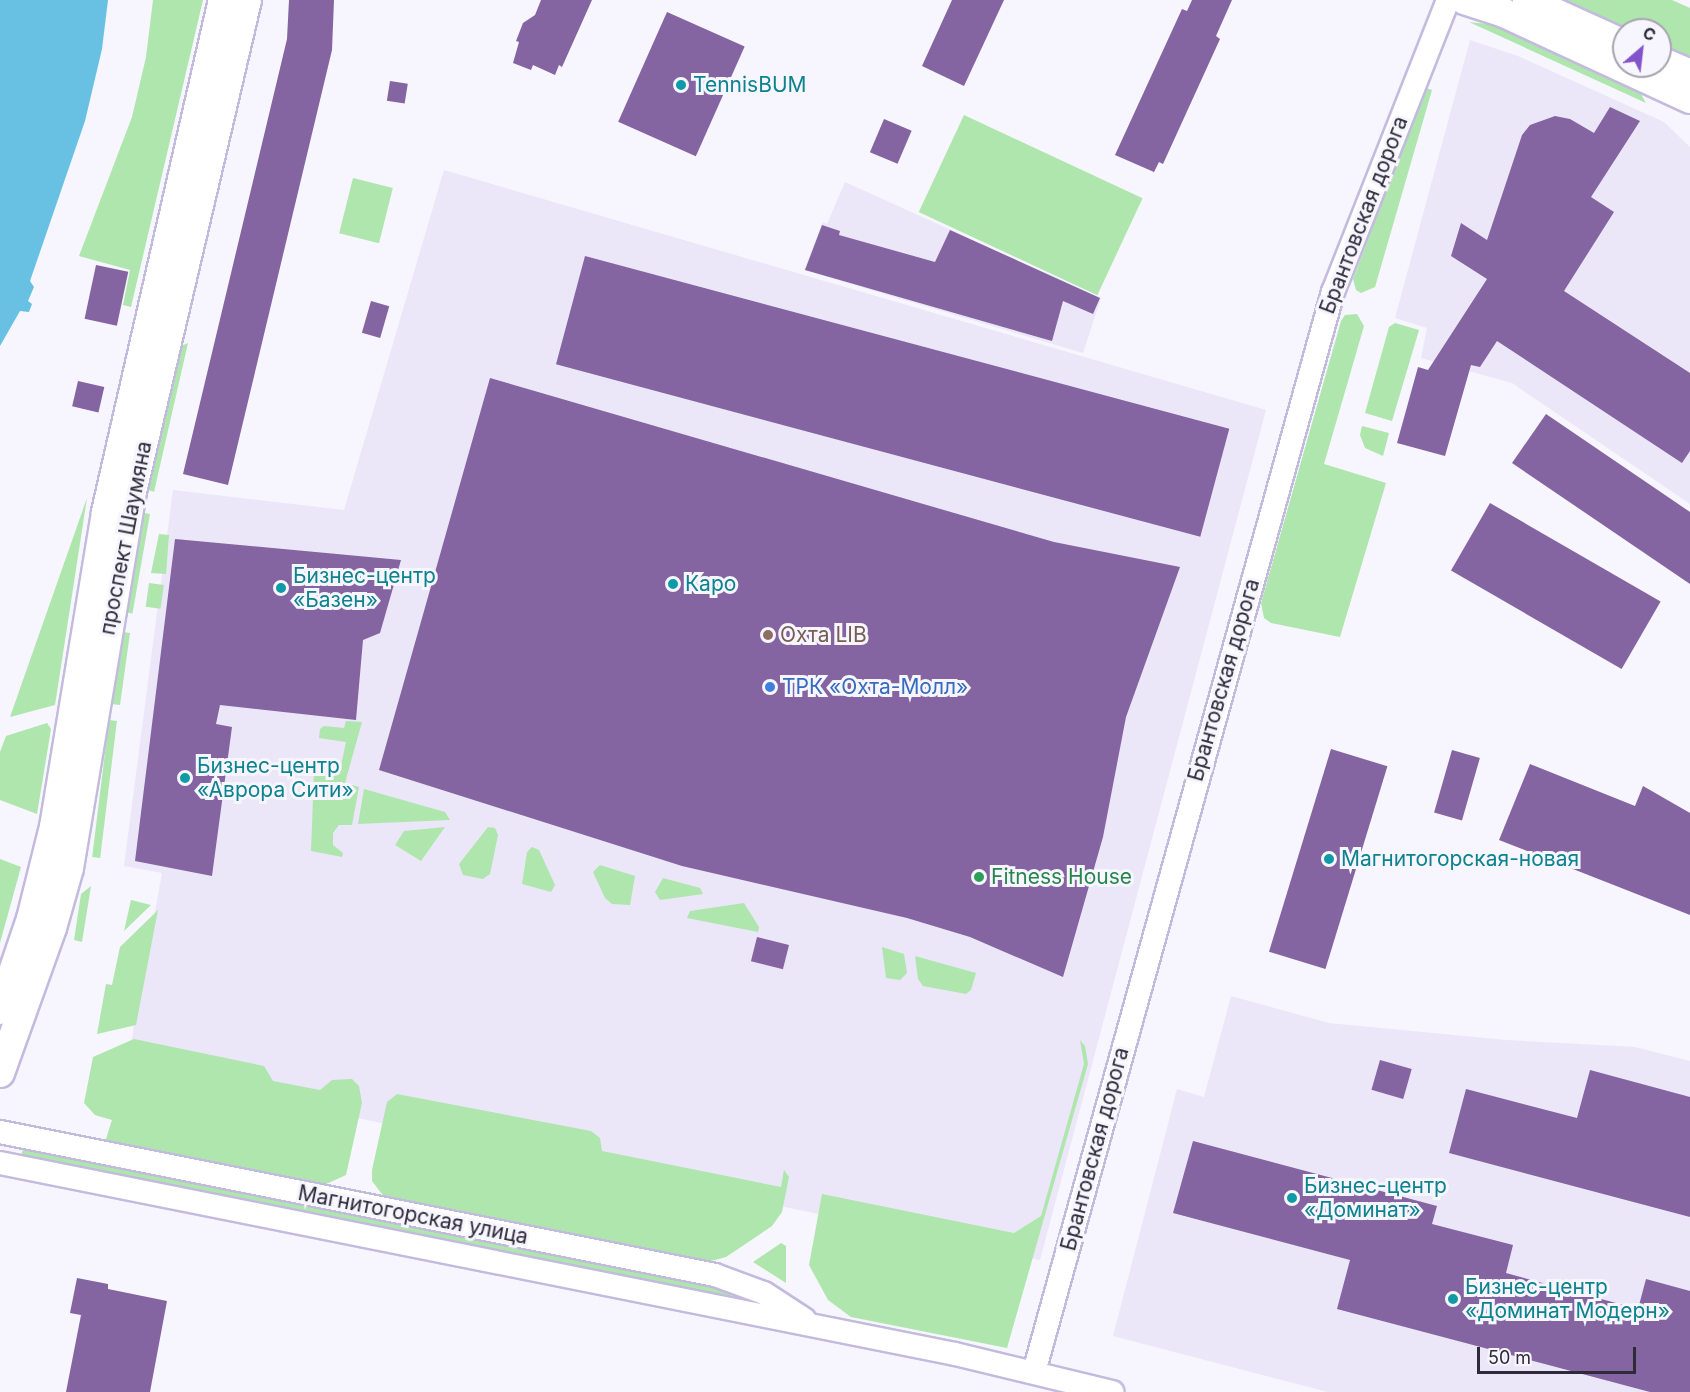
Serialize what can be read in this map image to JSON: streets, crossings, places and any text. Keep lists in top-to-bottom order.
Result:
{
  "streets": {
    "street": ["Брантовская дорога", "проспект Шаумяна", "Магнитогорская улица"]
  },
  "crossings": [
    ["Брантовская дорога", "Магнитогорская улица"]
  ],
  "places": [
    "TennisBUM",
    "Каро",
    "Бизнес-центр «Базен»",
    "Охта LIB",
    "ТРК «Охта-Молл»",
    "Бизнес-центр «Аврора Сити»",
    "Магнитогорская-новая",
    "Fitness House",
    "Бизнес-центр «Доминат»",
    "Бизнес-центр «Доминат Модерн»"
  ],
  "scale_bar": "50 m",
  "north": "top right"
}
